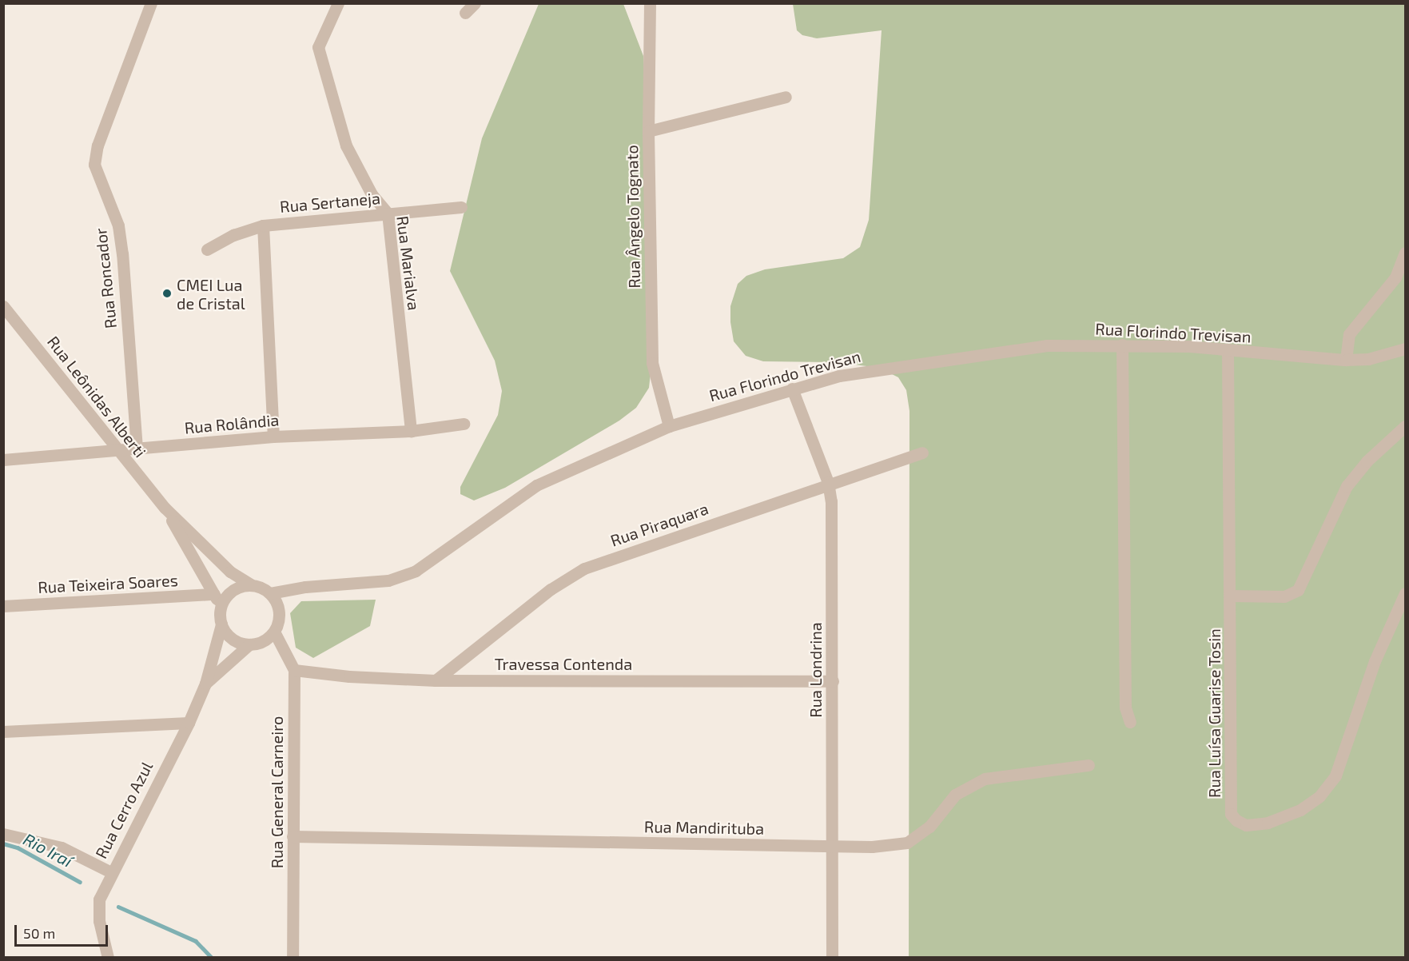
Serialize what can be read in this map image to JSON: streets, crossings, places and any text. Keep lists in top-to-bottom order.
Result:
{
  "streets": {
    "street": [
      "Rua Sertaneja",
      "Rua Ângelo Tognato",
      "Rua Marialva",
      "Rua Roncador",
      "Rua Florindo Trevisan",
      "Rua Leônidas Alberti",
      "Rua Rolândia",
      "Rua Piraquara",
      "Rua Teixeira Soares",
      "Travessa Contenda",
      "Rua Londrina",
      "Rua Luísa Guarise Tosin",
      "Rua General Carneiro",
      "Rua Cerro Azul",
      "Rua Mandirituba"
    ]
  },
  "crossings": [
    ["Rua Sertaneja", "Rua Marialva"],
    ["Rua Ângelo Tognato", "Rua Florindo Trevisan"],
    ["Rua Marialva", "Rua Rolândia"],
    ["Rua Roncador", "Rua Rolândia"],
    ["Rua Florindo Trevisan", "Rua Leônidas Alberti"],
    ["Rua Florindo Trevisan", "Rua Londrina"],
    ["Rua Florindo Trevisan", "Rua Luísa Guarise Tosin"],
    ["Rua Florindo Trevisan", "Rua General Carneiro"],
    ["Rua Florindo Trevisan", "Rua Cerro Azul"],
    ["Rua Leônidas Alberti", "Rua Rolândia"],
    ["Rua Leônidas Alberti", "Rua Teixeira Soares"],
    ["Rua Leônidas Alberti", "Rua General Carneiro"],
    ["Rua Leônidas Alberti", "Rua Cerro Azul"],
    ["Rua Piraquara", "Travessa Contenda"],
    ["Rua Piraquara", "Rua Londrina"],
    ["Travessa Contenda", "Rua Londrina"],
    ["Travessa Contenda", "Rua General Carneiro"],
    ["Rua Londrina", "Rua Mandirituba"],
    ["Rua General Carneiro", "Rua Cerro Azul"],
    ["Rua General Carneiro", "Rua Mandirituba"]
  ],
  "water": ["Rio Iraí"],
  "places": ["CMEI Lua de Cristal"],
  "scale_bar": "50 m"
}
